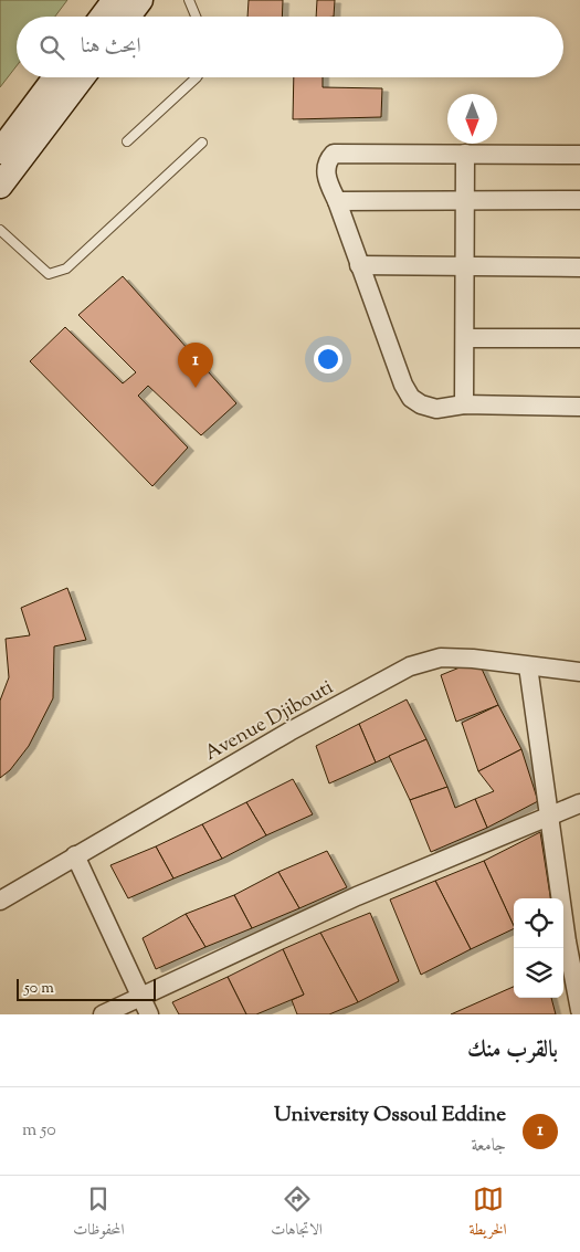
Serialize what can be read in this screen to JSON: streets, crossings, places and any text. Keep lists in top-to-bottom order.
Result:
{
  "streets": {
    "street": ["Avenue Djibouti"]
  },
  "scale_bar": "50 m",
  "north": "bottom",
  "page": {
    "search": "ابحث هنا",
    "pins": "1",
    "scale": "50 m",
    "heading": "بالقرب منك",
    "list": [
      {
        "mark": "1",
        "name": "University Ossoul Eddine",
        "note": "جامعة",
        "value": "50 m"
      }
    ],
    "nav": ["الخريطة", "الاتجاهات", "المحفوظات"]
  }
}
